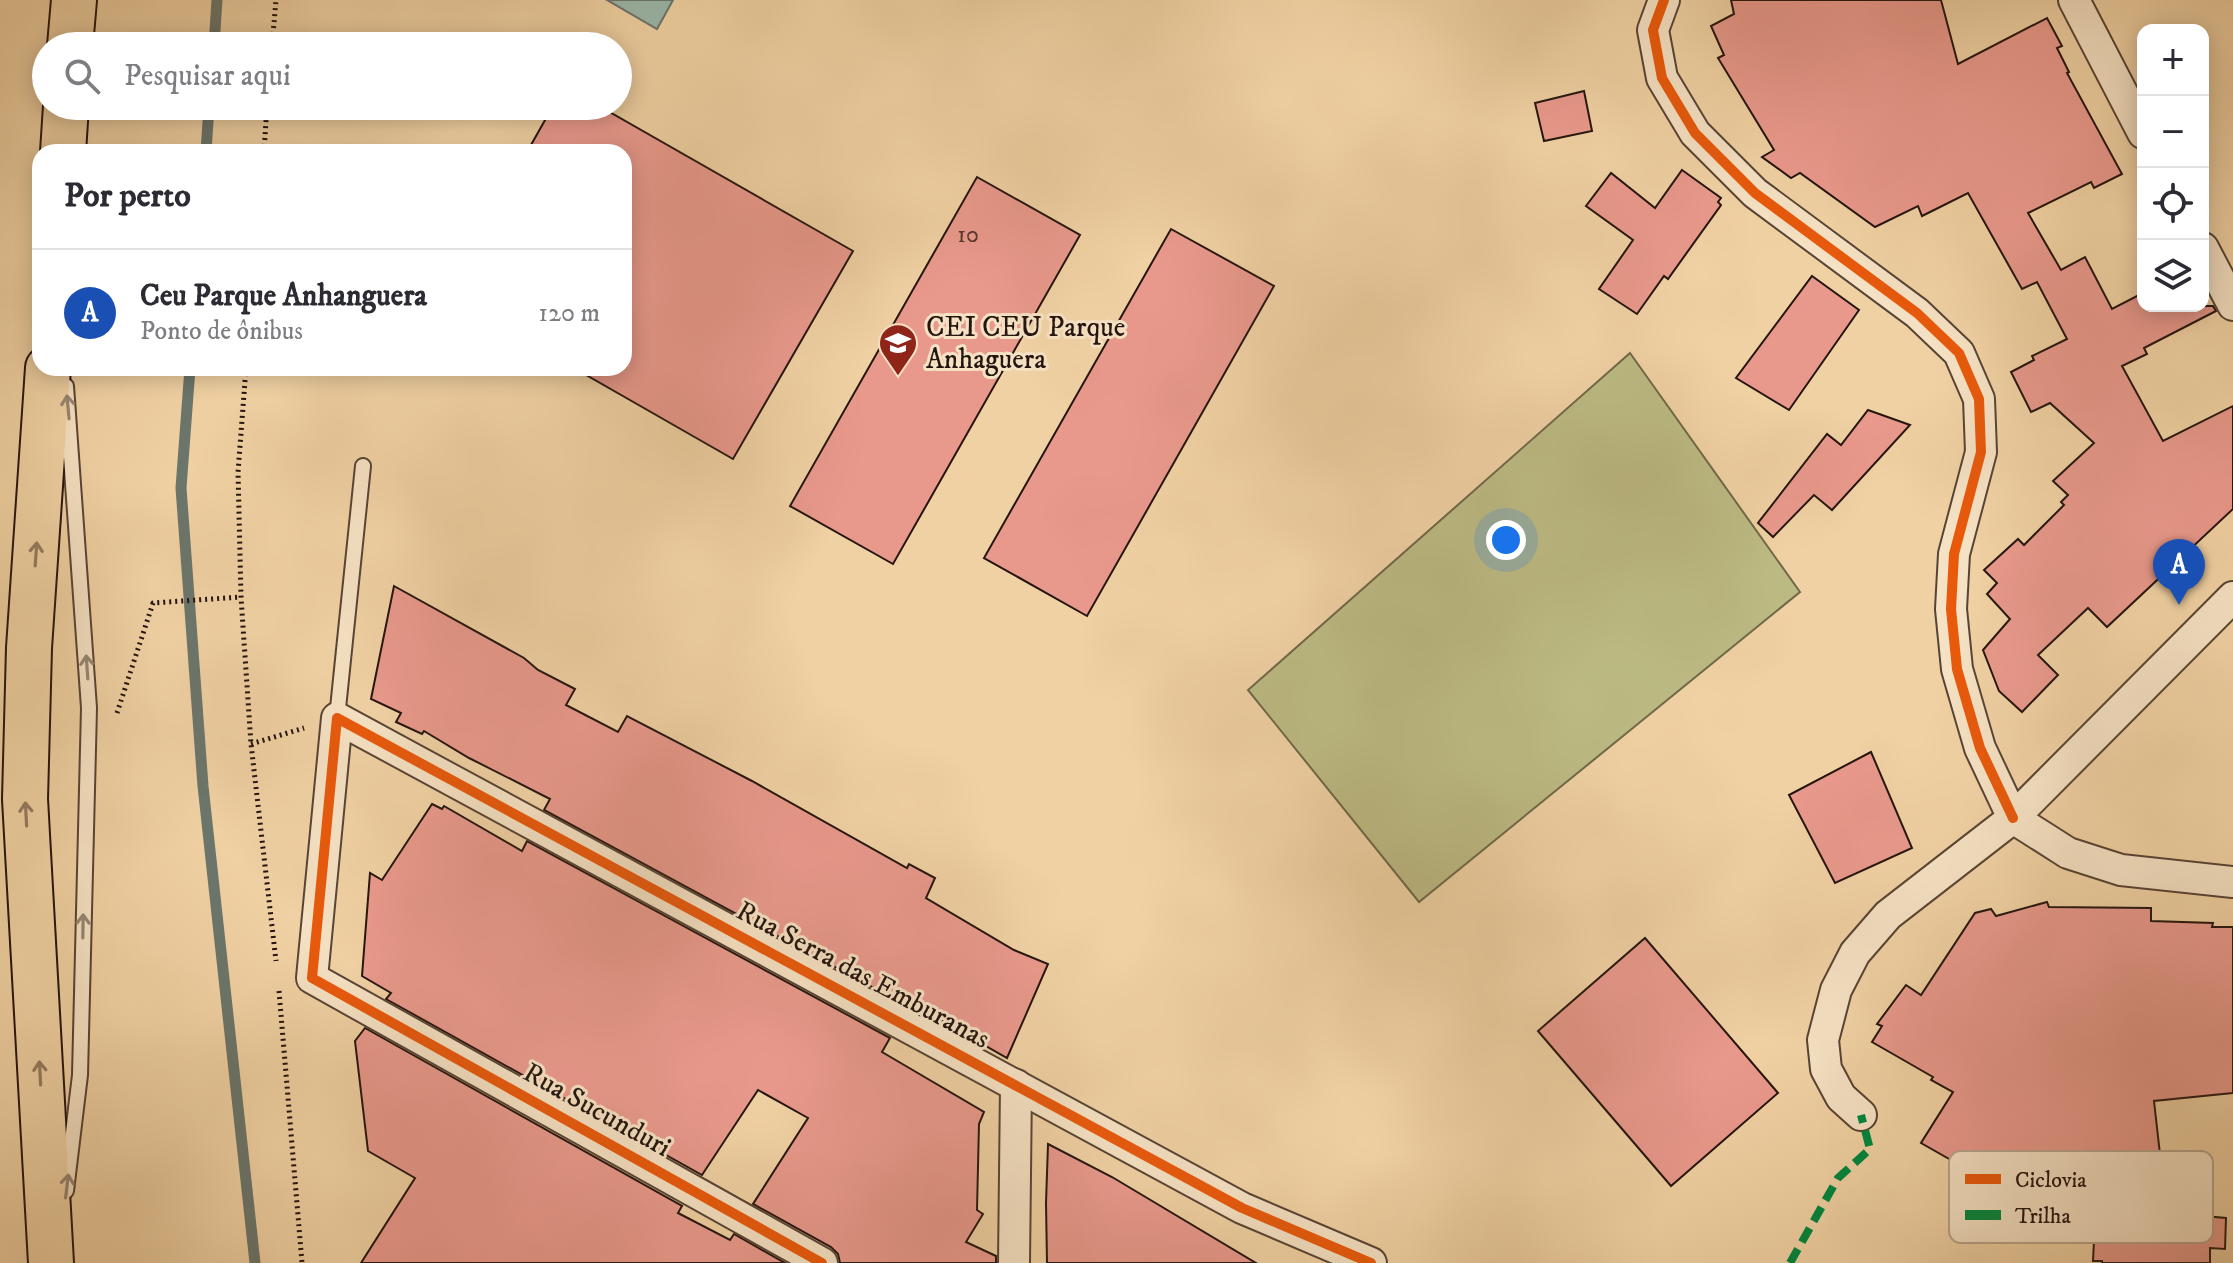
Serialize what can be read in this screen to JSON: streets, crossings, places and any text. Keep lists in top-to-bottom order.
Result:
{
  "streets": {
    "street": ["Rua Serra das Emburanas", "Rua Sucunduri"]
  },
  "crossings": [
    ["Rua Serra das Emburanas", "Rua Sucunduri"]
  ],
  "places": {
    "school or university": ["CEI CEU Parque Anhaguera"]
  },
  "house_numbers": ["10"],
  "legend": ["Ciclovia", "Trilha"],
  "page": {
    "map_buttons": ["+", "−"],
    "search": "Pesquisar aqui",
    "heading": "Por perto",
    "list": [
      {
        "mark": "A",
        "name": "Ceu Parque Anhanguera",
        "note": "Ponto de ônibus",
        "value": "120 m"
      }
    ],
    "pins": "A"
  }
}
